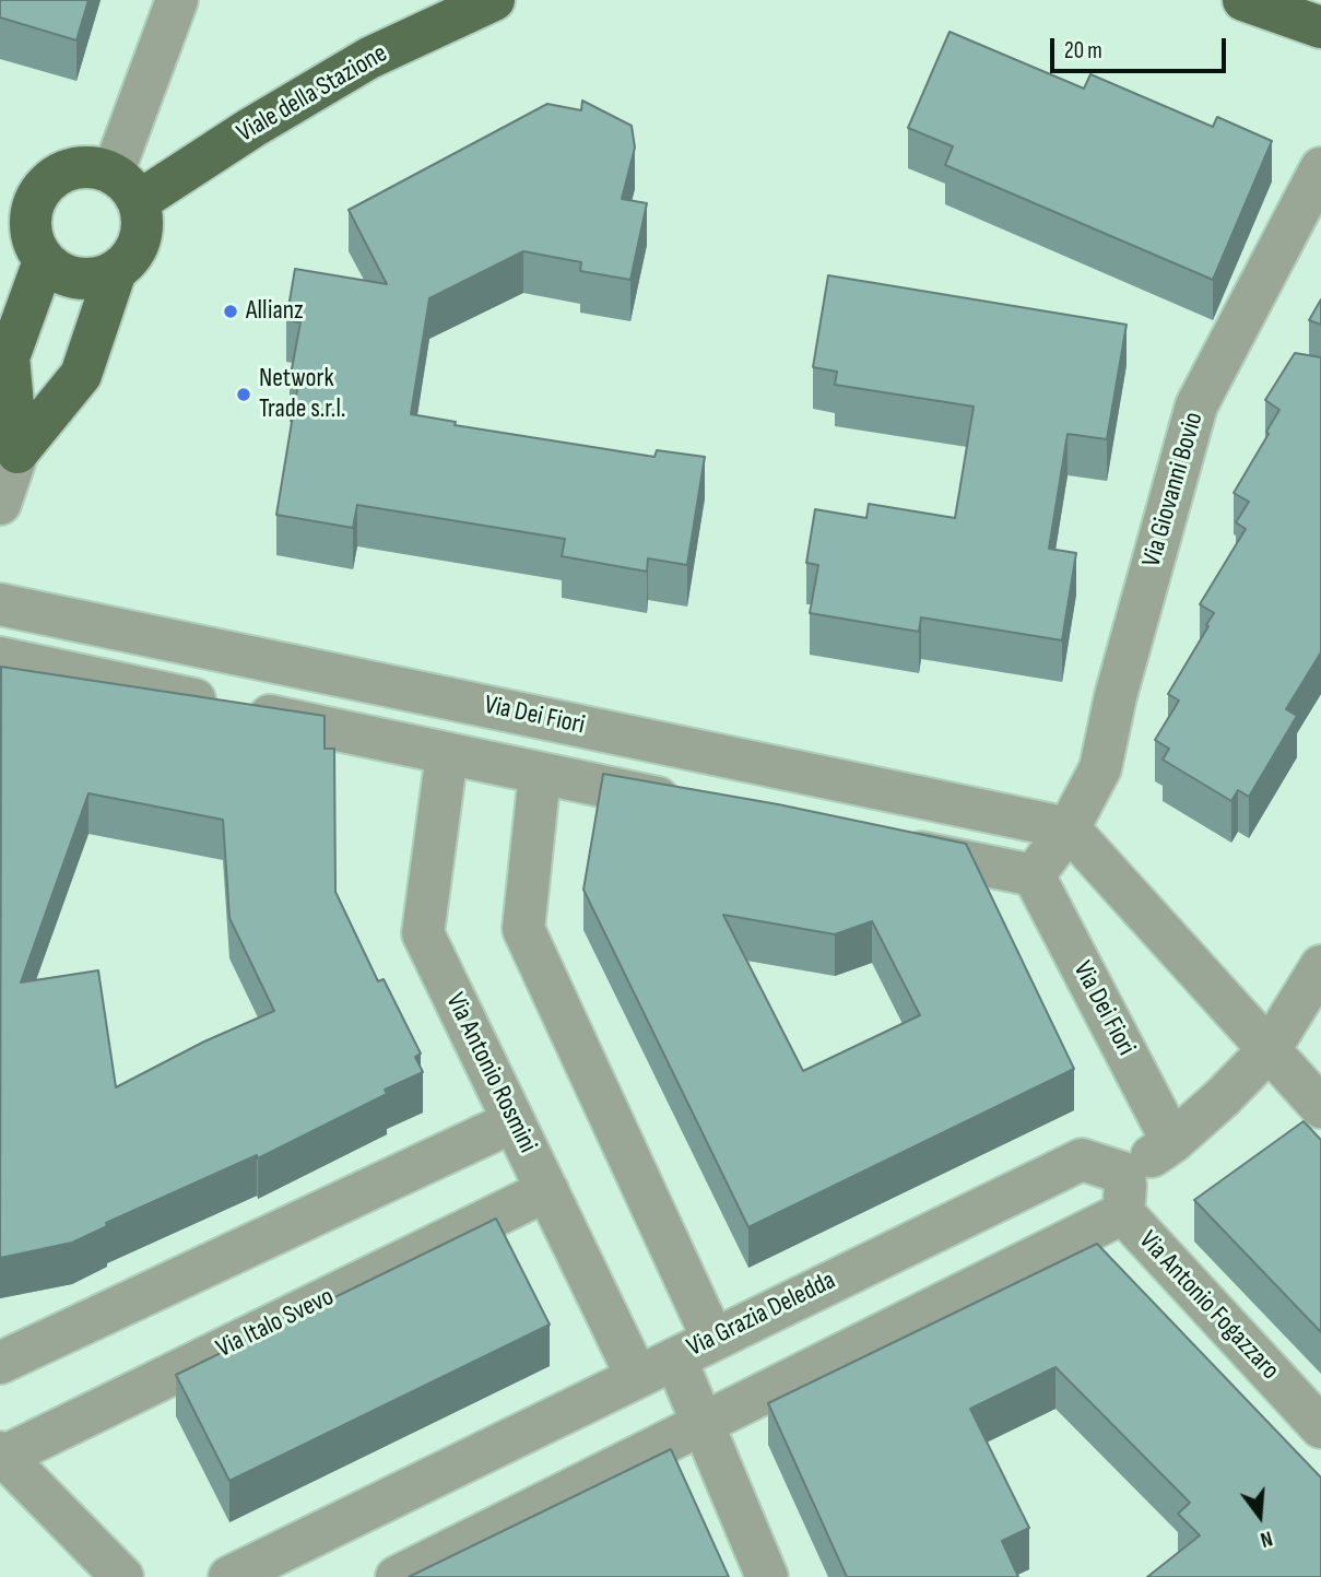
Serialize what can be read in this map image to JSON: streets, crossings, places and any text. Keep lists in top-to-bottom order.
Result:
{
  "streets": {
    "main road": ["Viale della Stazione"],
    "street": [
      "Via Giovanni Bovio",
      "Via Dei Fiori",
      "Via Antonio Rosmini",
      "Via Antonio Fogazzaro",
      "Via Grazia Deledda",
      "Via Italo Svevo"
    ]
  },
  "crossings": [
    ["Via Giovanni Bovio", "Via Dei Fiori"],
    ["Via Dei Fiori", "Via Antonio Rosmini"],
    ["Via Antonio Rosmini", "Via Grazia Deledda"],
    ["Via Antonio Rosmini", "Via Italo Svevo"],
    ["Via Antonio Fogazzaro", "Via Grazia Deledda"]
  ],
  "places": ["Allianz", "Network Trade s.r.l."],
  "scale_bar": "20 m",
  "north": "bottom"
}
